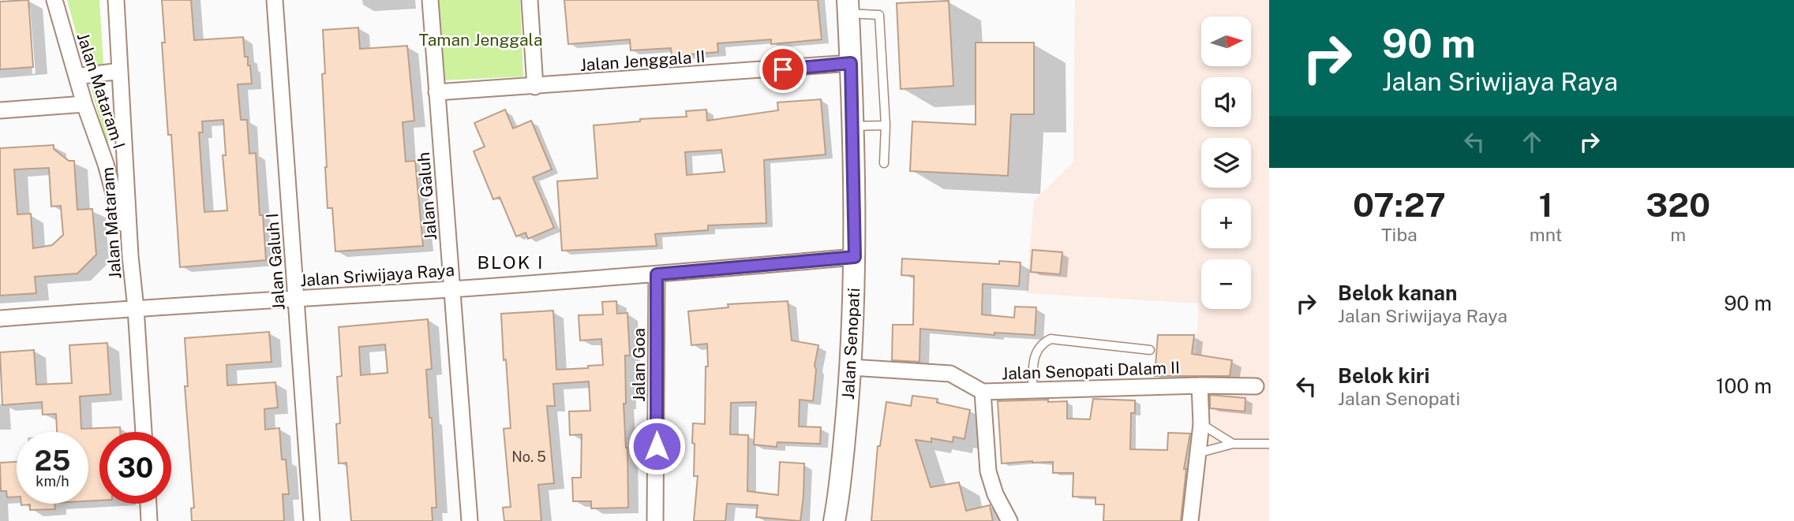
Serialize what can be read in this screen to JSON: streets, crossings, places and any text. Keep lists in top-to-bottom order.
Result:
{
  "streets": {
    "main road": ["Jalan Senopati"],
    "street": [
      "Jalan Jenggala II",
      "Jalan Mataram I",
      "Jalan Galuh",
      "Jalan Mataram",
      "Jalan Galuh I",
      "Jalan Sriwijaya Raya",
      "Jalan Goa",
      "Jalan Senopati Dalam II"
    ]
  },
  "crossings": [
    ["Jalan Jenggala II", "Jalan Galuh"],
    ["Jalan Jenggala II", "Jalan Senopati"],
    ["Jalan Mataram I", "Jalan Mataram"],
    ["Jalan Galuh", "Jalan Sriwijaya Raya"],
    ["Jalan Mataram", "Jalan Sriwijaya Raya"],
    ["Jalan Galuh I", "Jalan Sriwijaya Raya"],
    ["Jalan Sriwijaya Raya", "Jalan Senopati"],
    ["Jalan Sriwijaya Raya", "Jalan Goa"],
    ["Jalan Senopati", "Jalan Senopati Dalam II"]
  ],
  "districts": ["BLOK I"],
  "parks": ["Taman Jenggala"],
  "house_numbers": ["No. 5"],
  "north": "right",
  "page": {
    "turn": ["90 m", "Jalan Sriwijaya Raya"],
    "map_buttons": ["+", "−"],
    "eta": [
      "07:27",
      "Tiba",
      "1",
      "mnt",
      "320",
      "m"
    ],
    "list": [
      {
        "name": "Belok kanan",
        "note": "Jalan Sriwijaya Raya",
        "value": "90 m"
      },
      {
        "name": "Belok kiri",
        "note": "Jalan Senopati",
        "value": "100 m"
      }
    ],
    "speed": "25 km/h",
    "limit": "30"
  }
}
